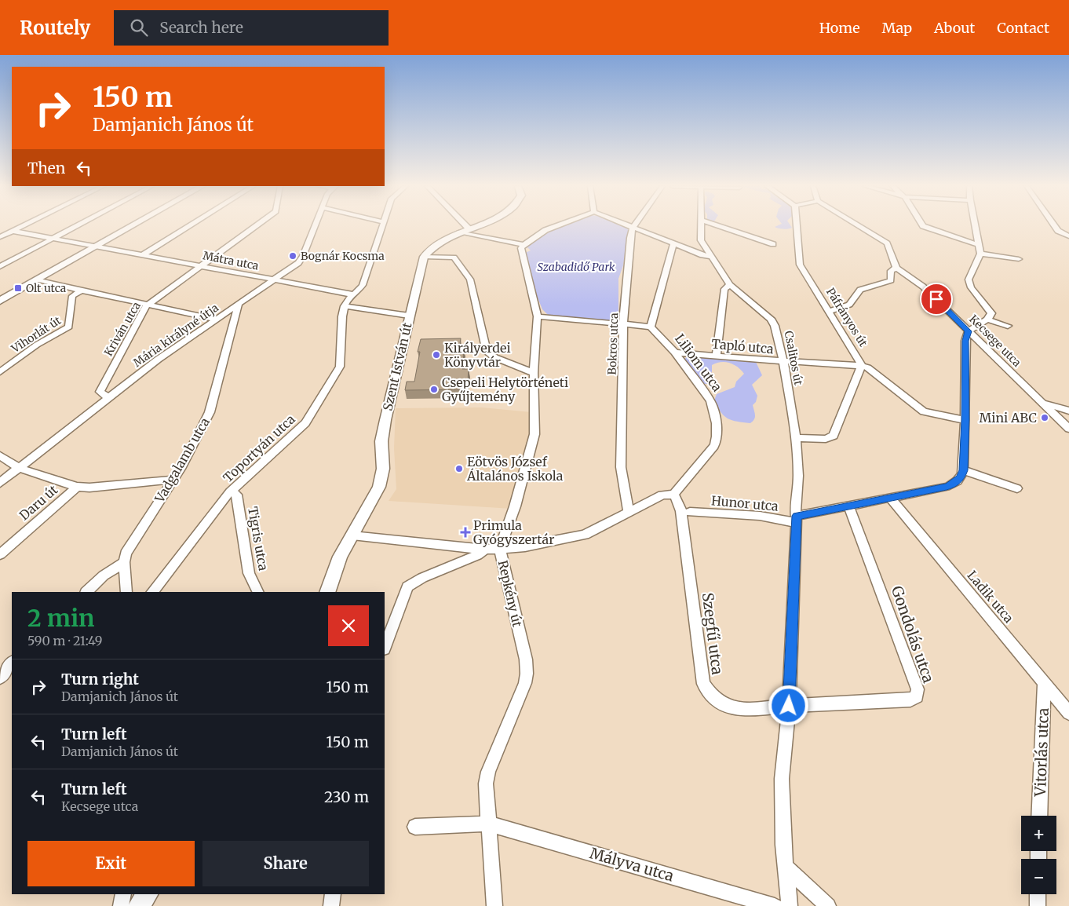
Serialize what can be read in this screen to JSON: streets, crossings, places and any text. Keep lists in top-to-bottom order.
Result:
{
  "streets": {
    "street": [
      "Mátra utca",
      "Páfrányos út",
      "Kriván utca",
      "Vihorlát út",
      "Mária királyné útja",
      "Kecsege utca",
      "Bokros utca",
      "Tapló utca",
      "Csalitos út",
      "Liliom utca",
      "Szent István út",
      "Toportyán utca",
      "Vadgalamb utca",
      "Daru út",
      "Hunor utca",
      "Tigris utca",
      "Repkény út",
      "Ladik utca",
      "Szegfű utca",
      "Gondolás utca",
      "Vitorlás utca",
      "Mályva utca"
    ]
  },
  "crossings": [
    ["Mátra utca", "Kriván utca"],
    ["Mátra utca", "Mária királyné útja"],
    ["Páfrányos út", "Tapló utca"],
    ["Páfrányos út", "Csalitos út"],
    ["Kriván utca", "Mária királyné útja"],
    ["Mária királyné útja", "Vadgalamb utca"],
    ["Tapló utca", "Csalitos út"],
    ["Tapló utca", "Liliom utca"],
    ["Csalitos út", "Hunor utca"],
    ["Csalitos út", "Szegfű utca"],
    ["Csalitos út", "Gondolás utca"],
    ["Liliom utca", "Szegfű utca"],
    ["Toportyán utca", "Tigris utca"],
    ["Repkény út", "Mályva utca"],
    ["Ladik utca", "Vitorlás utca"],
    ["Szegfű utca", "Gondolás utca"]
  ],
  "parks": ["Szabadidő Park"],
  "places": {
    "other": [
      "Bognár Kocsma",
      "Királyerdei Könyvtár",
      "Csepeli Helytörténeti Gyűjtemény",
      "Mini ABC",
      "Eötvös József Általános Iskola"
    ],
    "transit": ["Olt utca"],
    "health": ["Primula Gyógyszertár"]
  },
  "page": {
    "header": "Routely",
    "search": "Search here",
    "nav": [
      "Home",
      "Map",
      "About",
      "Contact"
    ],
    "turn": ["150 m", "Damjanich János út"],
    "then": "Then",
    "heading": ["2 min", "590 m · 21:49"],
    "list": [
      {
        "name": "Turn right",
        "note": "Damjanich János út",
        "value": "150 m"
      },
      {
        "name": "Turn left",
        "note": "Damjanich János út",
        "value": "150 m"
      },
      {
        "name": "Turn left",
        "note": "Kecsege utca",
        "value": "230 m"
      }
    ],
    "map_buttons": ["+", "−"],
    "buttons": ["Exit", "Share"]
  }
}
